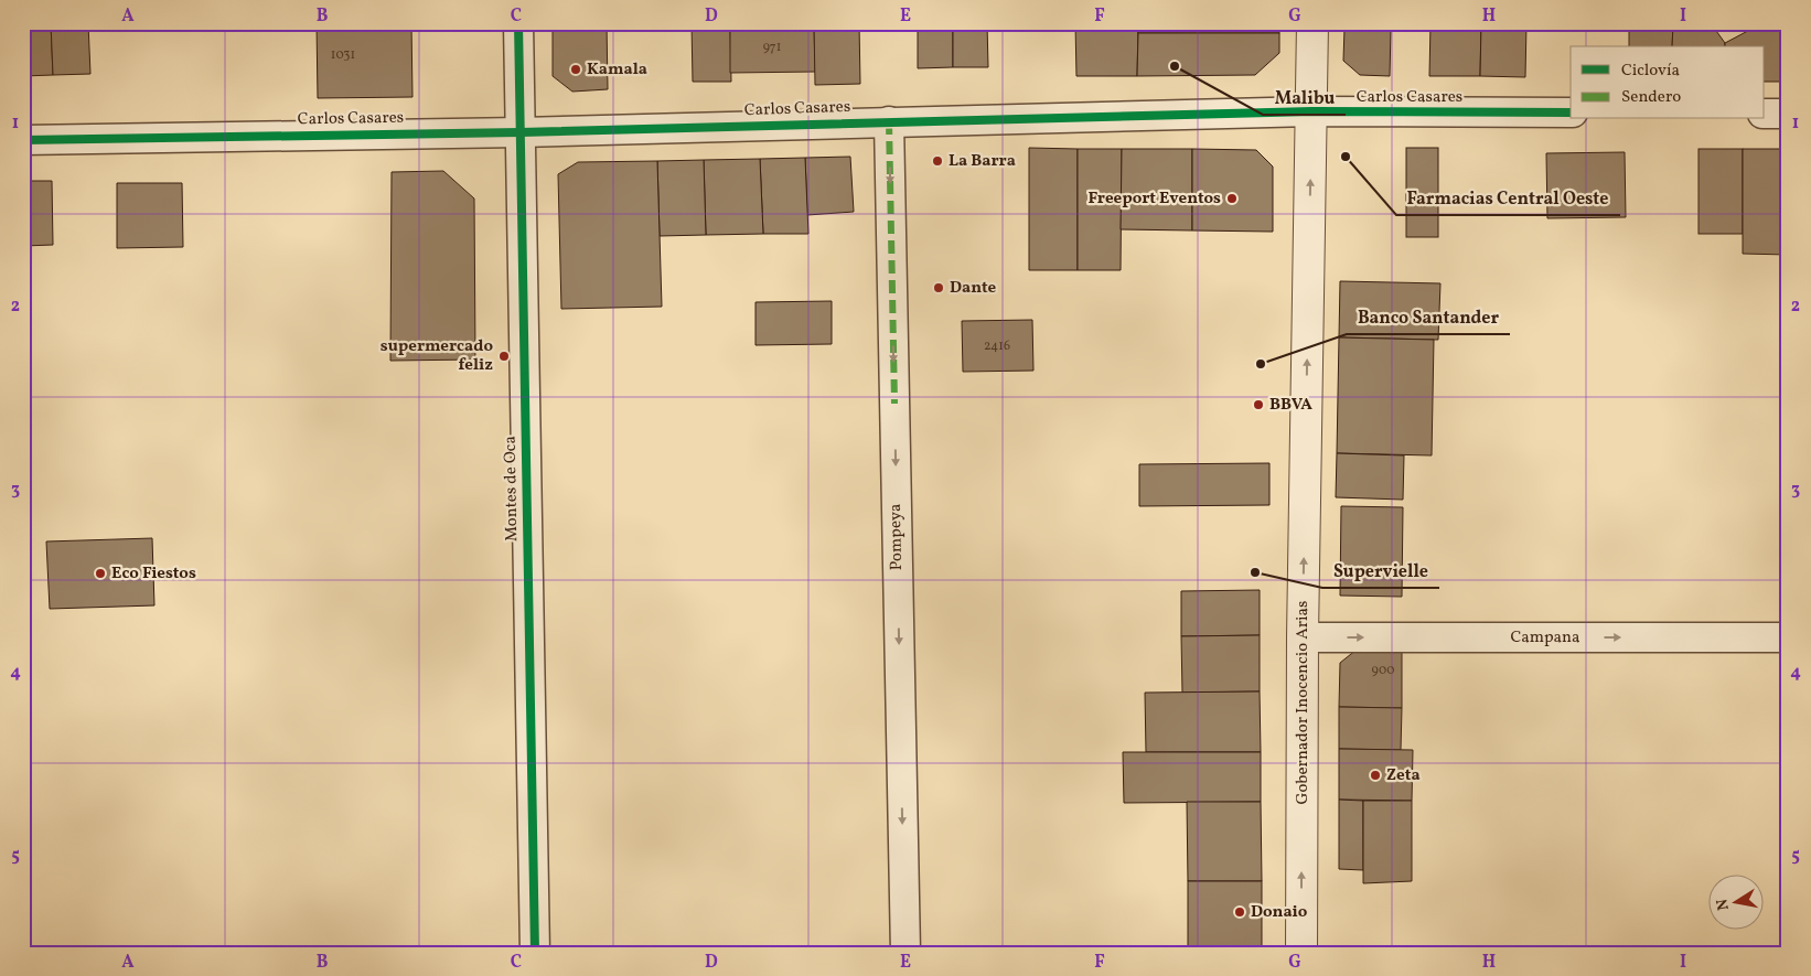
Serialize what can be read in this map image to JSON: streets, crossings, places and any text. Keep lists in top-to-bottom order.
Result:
{
  "streets": {
    "street": [
      "Carlos Casares",
      "Montes de Oca",
      "Pompeya",
      "Campana",
      "Gobernador Inocencio Arias"
    ]
  },
  "crossings": [
    ["Carlos Casares", "Montes de Oca"],
    ["Carlos Casares", "Pompeya"],
    ["Carlos Casares", "Gobernador Inocencio Arias"],
    ["Campana", "Gobernador Inocencio Arias"]
  ],
  "one_way": ["Pompeya", "Campana", "Gobernador Inocencio Arias"],
  "places": [
    "Malibu",
    "Kamala",
    "Farmacias Central Oeste",
    "La Barra",
    "Freeport Eventos",
    "Dante",
    "supermercado feliz",
    "Banco Santander",
    "BBVA",
    "Supervielle",
    "Eco Fiestos",
    "Zeta",
    "Donaio"
  ],
  "house_numbers": [
    "971",
    "1031",
    "2416",
    "900"
  ],
  "legend": ["Ciclovía", "Sendero"],
  "north": "left",
  "grid": {
    "columns": [
      "A",
      "B",
      "C",
      "D",
      "E",
      "F",
      "G",
      "H",
      "I"
    ],
    "rows": [
      "1",
      "2",
      "3",
      "4",
      "5"
    ]
  }
}
